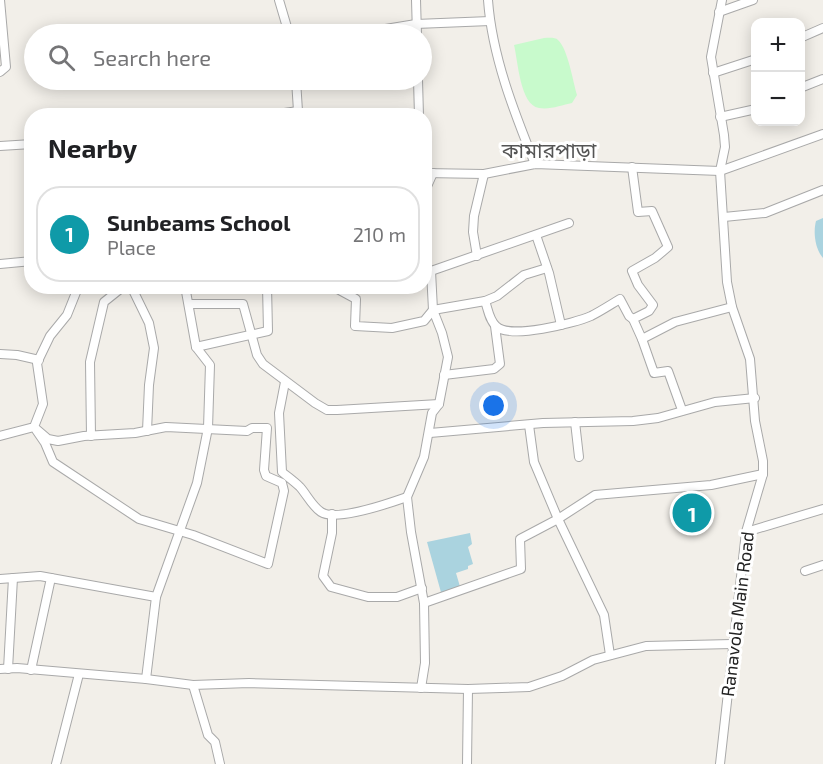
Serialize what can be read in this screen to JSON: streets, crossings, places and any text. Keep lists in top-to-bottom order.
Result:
{
  "streets": {
    "street": ["Ranavola Main Road"]
  },
  "districts": ["কামারপাড়া"],
  "page": {
    "map_buttons": ["+", "−"],
    "search": "Search here",
    "heading": "Nearby",
    "list": [
      {
        "mark": "1",
        "name": "Sunbeams School",
        "note": "Place",
        "value": "210 m"
      }
    ],
    "pins": "1"
  }
}
